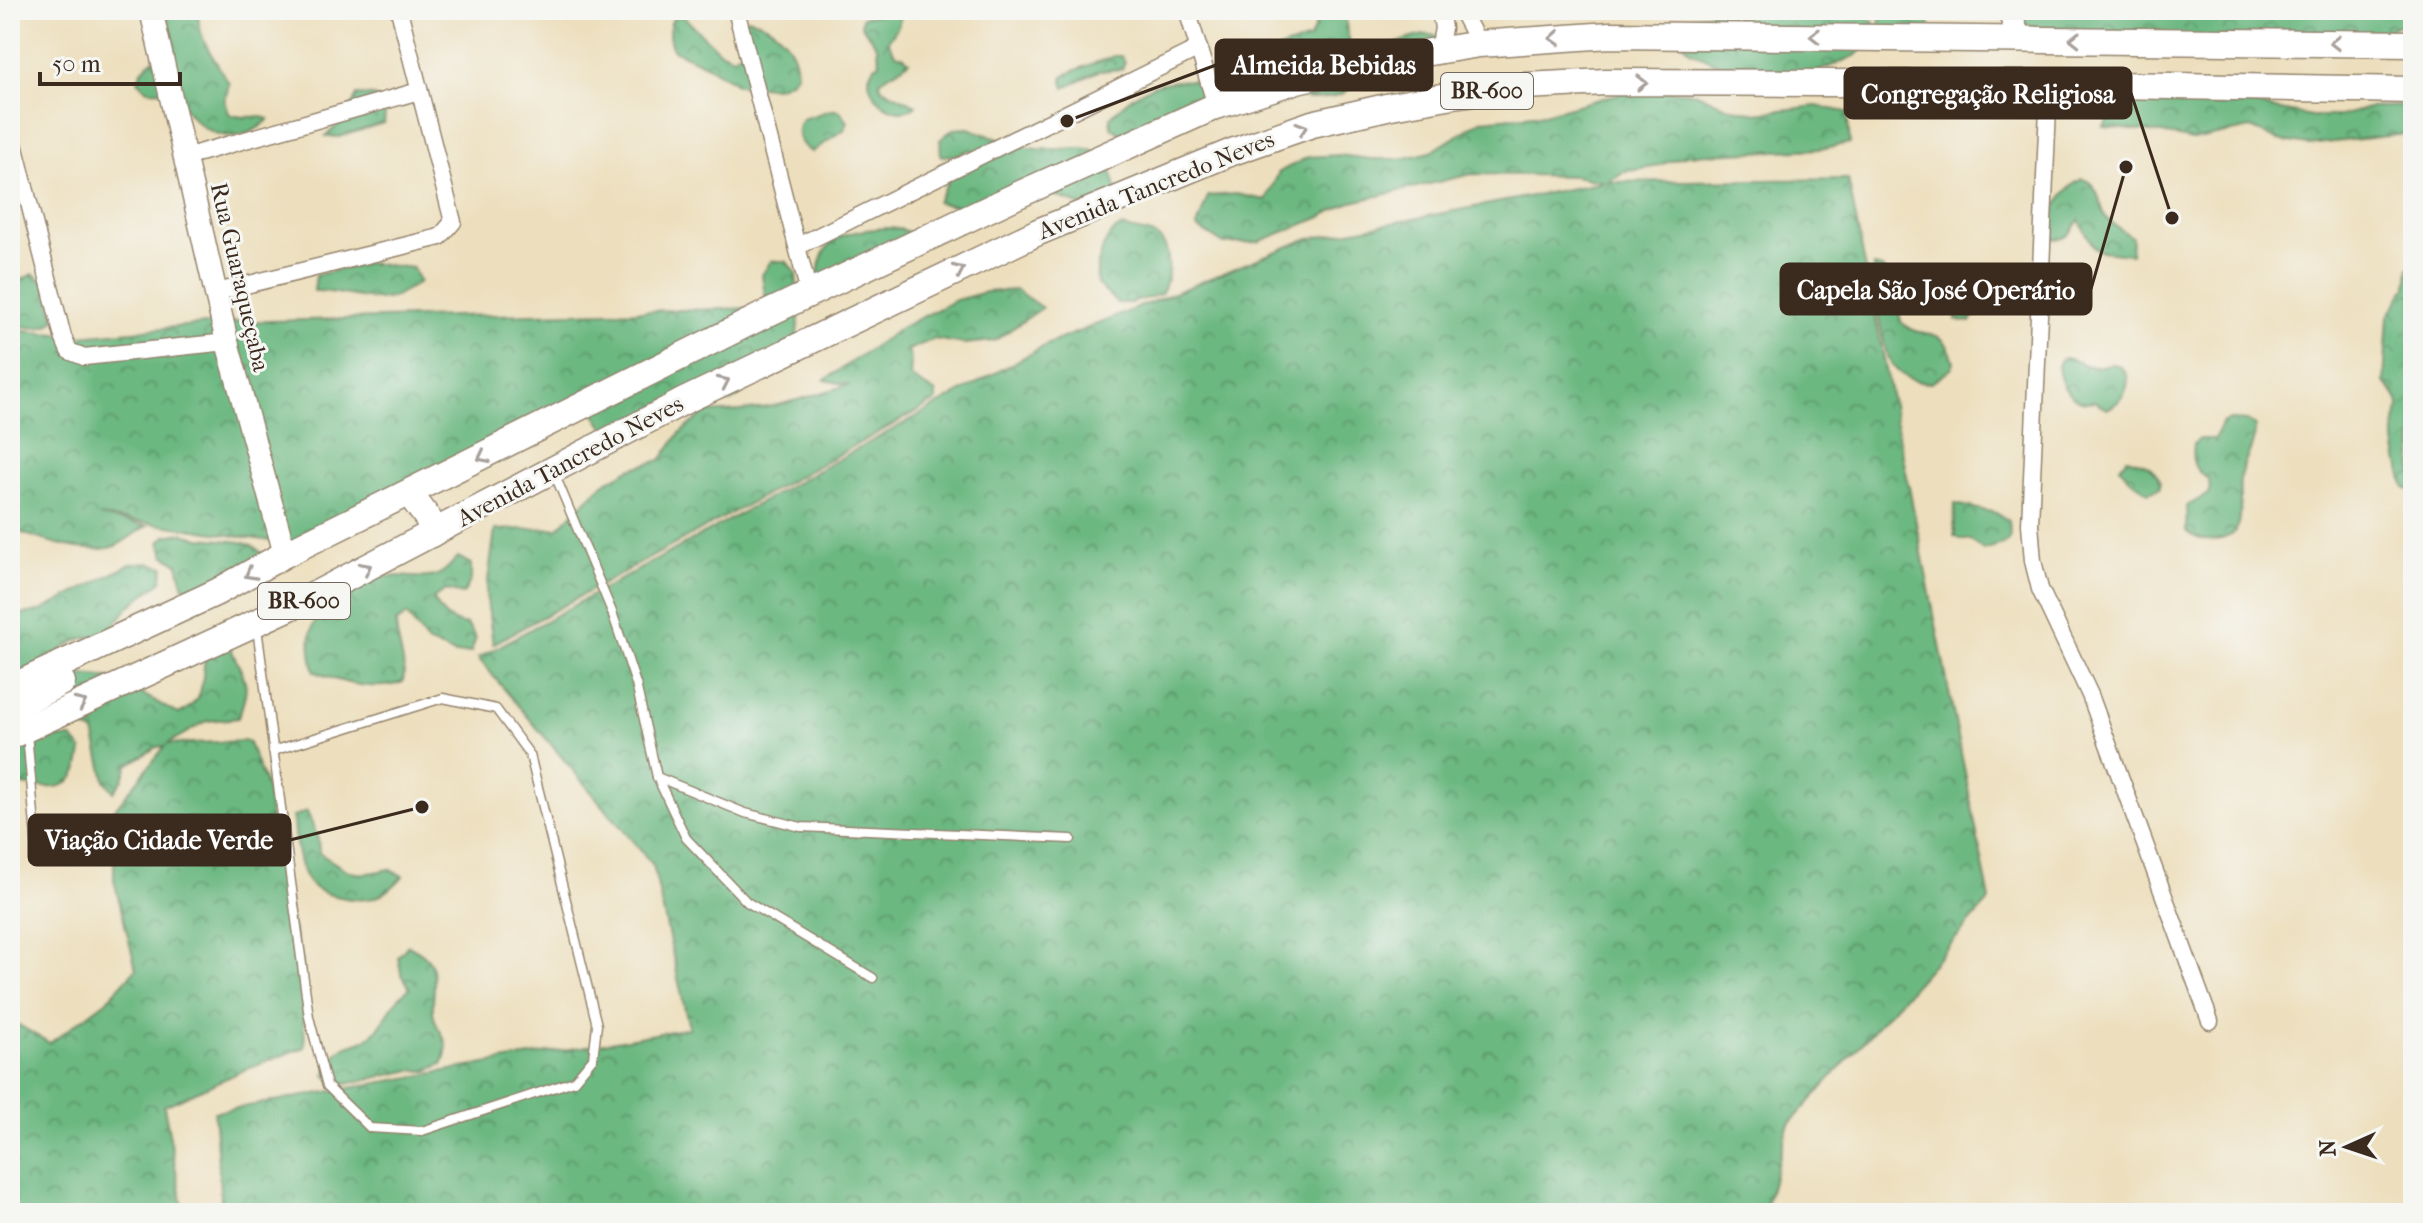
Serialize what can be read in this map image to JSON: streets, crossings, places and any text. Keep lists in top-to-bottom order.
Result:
{
  "streets": {
    "main road": ["BR-600", "Avenida Tancredo Neves", "Rua Guaraqueçaba"]
  },
  "crossings": [
    ["Avenida Tancredo Neves", "Rua Guaraqueçaba"]
  ],
  "places": [
    "Almeida Bebidas",
    "Capela São José Operário",
    "Congregação Religiosa",
    "Viação Cidade Verde"
  ],
  "scale_bar": "50 m",
  "north": "left"
}
